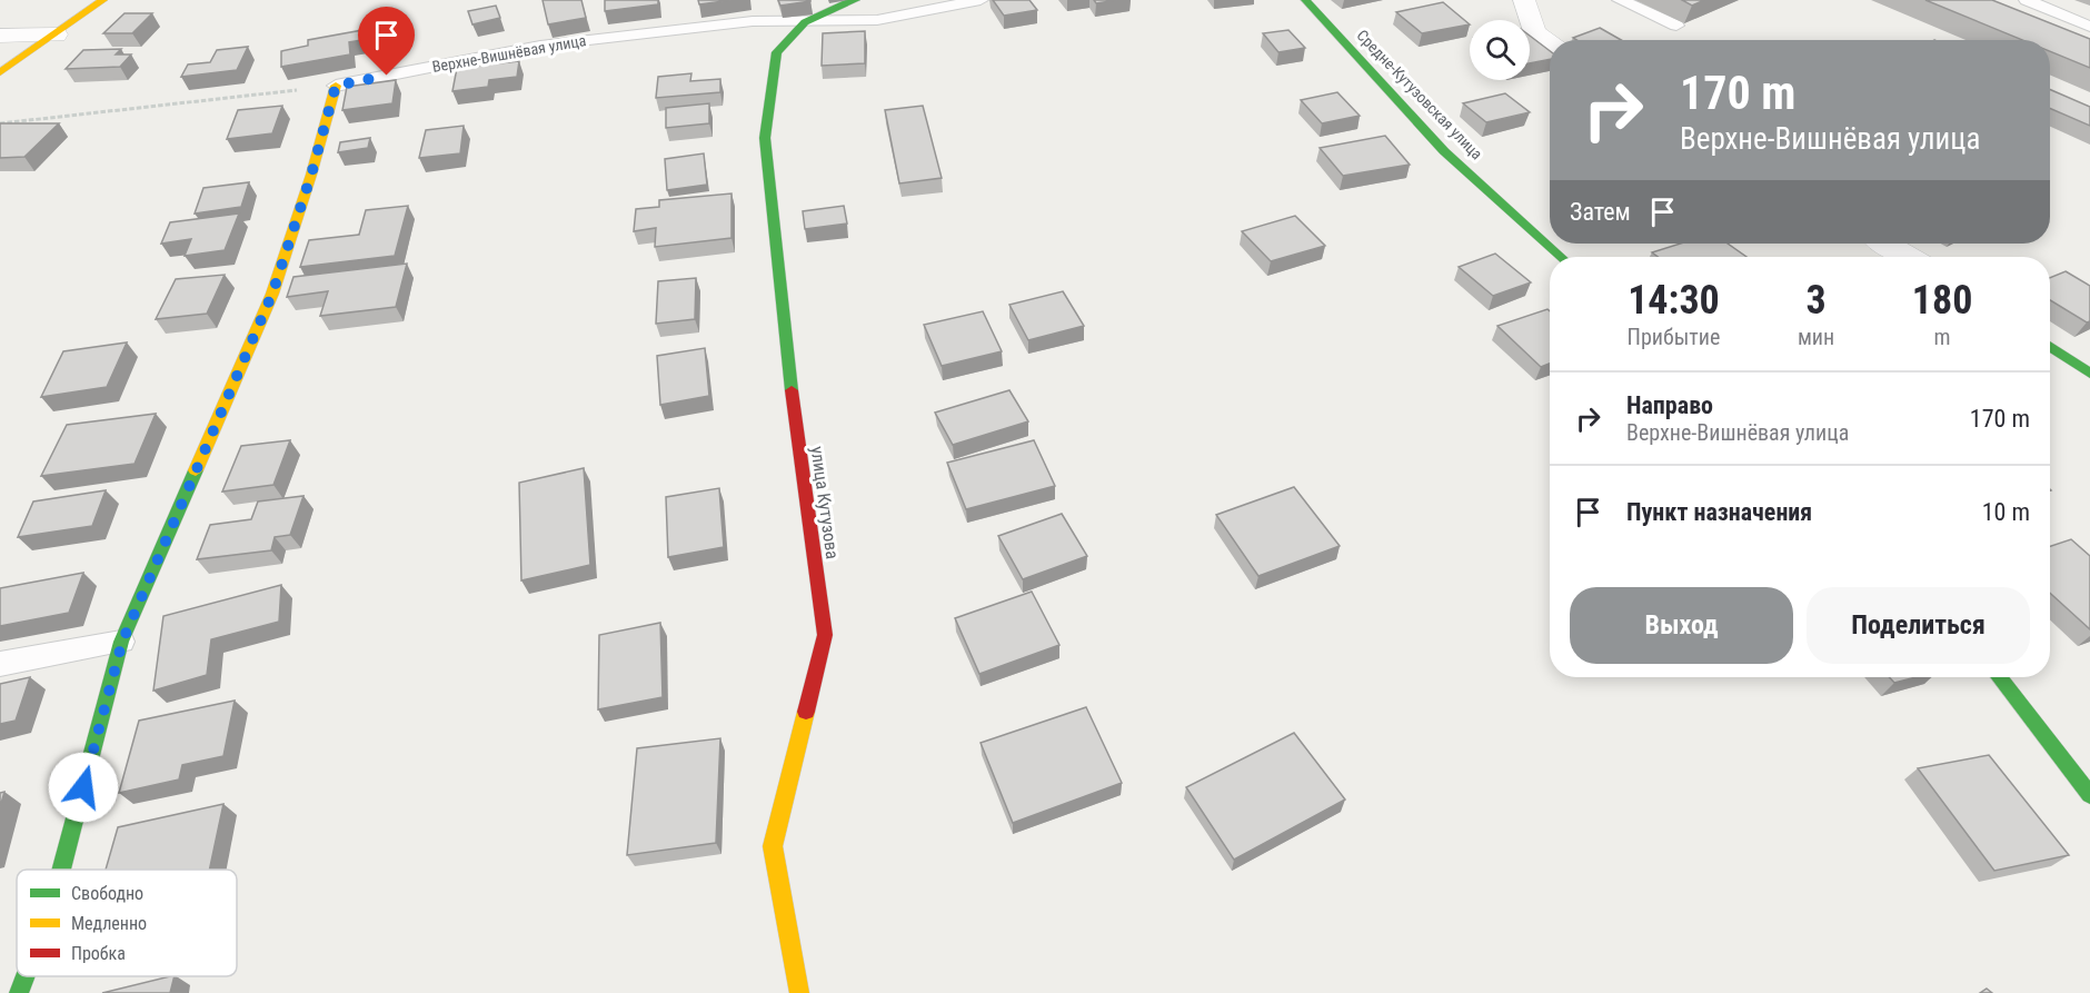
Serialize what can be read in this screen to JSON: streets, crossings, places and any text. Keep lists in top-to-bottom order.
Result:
{
  "streets": {
    "street": ["Верхне-Вишнёвая улица", "Средне-Кутузовская улица", "улица Кутузова"]
  },
  "crossings": [
    ["Верхне-Вишнёвая улица", "улица Кутузова"]
  ],
  "legend": ["Свободно", "Медленно", "Пробка"],
  "page": {
    "turn": ["170 m", "Верхне-Вишнёвая улица"],
    "then": "Затем",
    "eta": [
      "14:30",
      "Прибытие",
      "3",
      "мин",
      "180",
      "m"
    ],
    "list": [
      {
        "name": "Направо",
        "note": "Верхне-Вишнёвая улица",
        "value": "170 m"
      },
      {
        "name": "Пункт назначения",
        "value": "10 m"
      }
    ],
    "buttons": ["Выход", "Поделиться"]
  }
}
